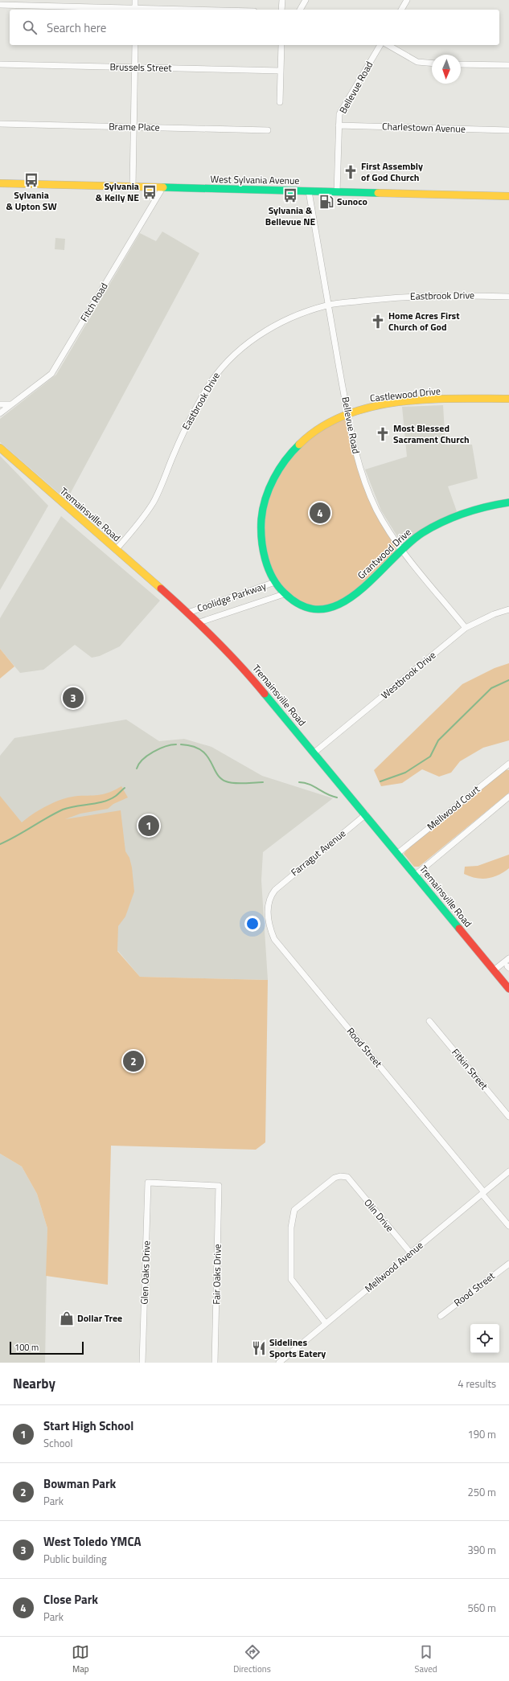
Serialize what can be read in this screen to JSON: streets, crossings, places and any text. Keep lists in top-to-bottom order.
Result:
{
  "streets": {
    "street": [
      "Brussels Street",
      "Bellevue Road",
      "Brame Place",
      "Charlestown Avenue",
      "West Sylvania Avenue",
      "Eastbrook Drive",
      "Fitch Road",
      "Castlewood Drive",
      "Tremainsville Road",
      "Grantwood Drive",
      "Coolidge Parkway",
      "Westbrook Drive",
      "Mellwood Court",
      "Farragut Avenue",
      "Rood Street",
      "Fitkin Street",
      "Olin Drive",
      "Mellwood Avenue",
      "Glen Oaks Drive",
      "Fair Oaks Drive"
    ]
  },
  "crossings": [
    ["Bellevue Road", "Charlestown Avenue"],
    ["Bellevue Road", "West Sylvania Avenue"],
    ["Bellevue Road", "Eastbrook Drive"],
    ["Bellevue Road", "Castlewood Drive"],
    ["Bellevue Road", "Grantwood Drive"],
    ["Bellevue Road", "Westbrook Drive"],
    ["West Sylvania Avenue", "Fitch Road"],
    ["Eastbrook Drive", "Tremainsville Road"],
    ["Castlewood Drive", "Grantwood Drive"],
    ["Castlewood Drive", "Coolidge Parkway"],
    ["Tremainsville Road", "Coolidge Parkway"],
    ["Tremainsville Road", "Westbrook Drive"],
    ["Tremainsville Road", "Mellwood Court"],
    ["Tremainsville Road", "Farragut Avenue"],
    ["Grantwood Drive", "Coolidge Parkway"],
    ["Farragut Avenue", "Rood Street"],
    ["Rood Street", "Mellwood Avenue"],
    ["Olin Drive", "Mellwood Avenue"],
    ["Glen Oaks Drive", "Fair Oaks Drive"]
  ],
  "places": {
    "church": ["First Assembly of God Church", "Home Acres First Church of God", "Most Blessed Sacrament Church"],
    "bus stop": ["Sylvania & Upton SW", "Sylvania & Kelly NE", "Sylvania & Bellevue NE"],
    "fuel station": ["Sunoco"],
    "shop": ["Dollar Tree"],
    "restaurant": ["Sidelines Sports Eatery"]
  },
  "scale_bar": "100 m",
  "north": "bottom",
  "page": {
    "search": "Search here",
    "pins": [
      "4",
      "3",
      "1",
      "2"
    ],
    "scale": "100 m",
    "heading": ["Nearby", "4 results"],
    "list": [
      {
        "mark": "1",
        "name": "Start High School",
        "note": "School",
        "value": "190 m"
      },
      {
        "mark": "2",
        "name": "Bowman Park",
        "note": "Park",
        "value": "250 m"
      },
      {
        "mark": "3",
        "name": "West Toledo YMCA",
        "note": "Public building",
        "value": "390 m"
      },
      {
        "mark": "4",
        "name": "Close Park",
        "note": "Park",
        "value": "560 m"
      }
    ],
    "nav": ["Map", "Directions", "Saved"]
  }
}
